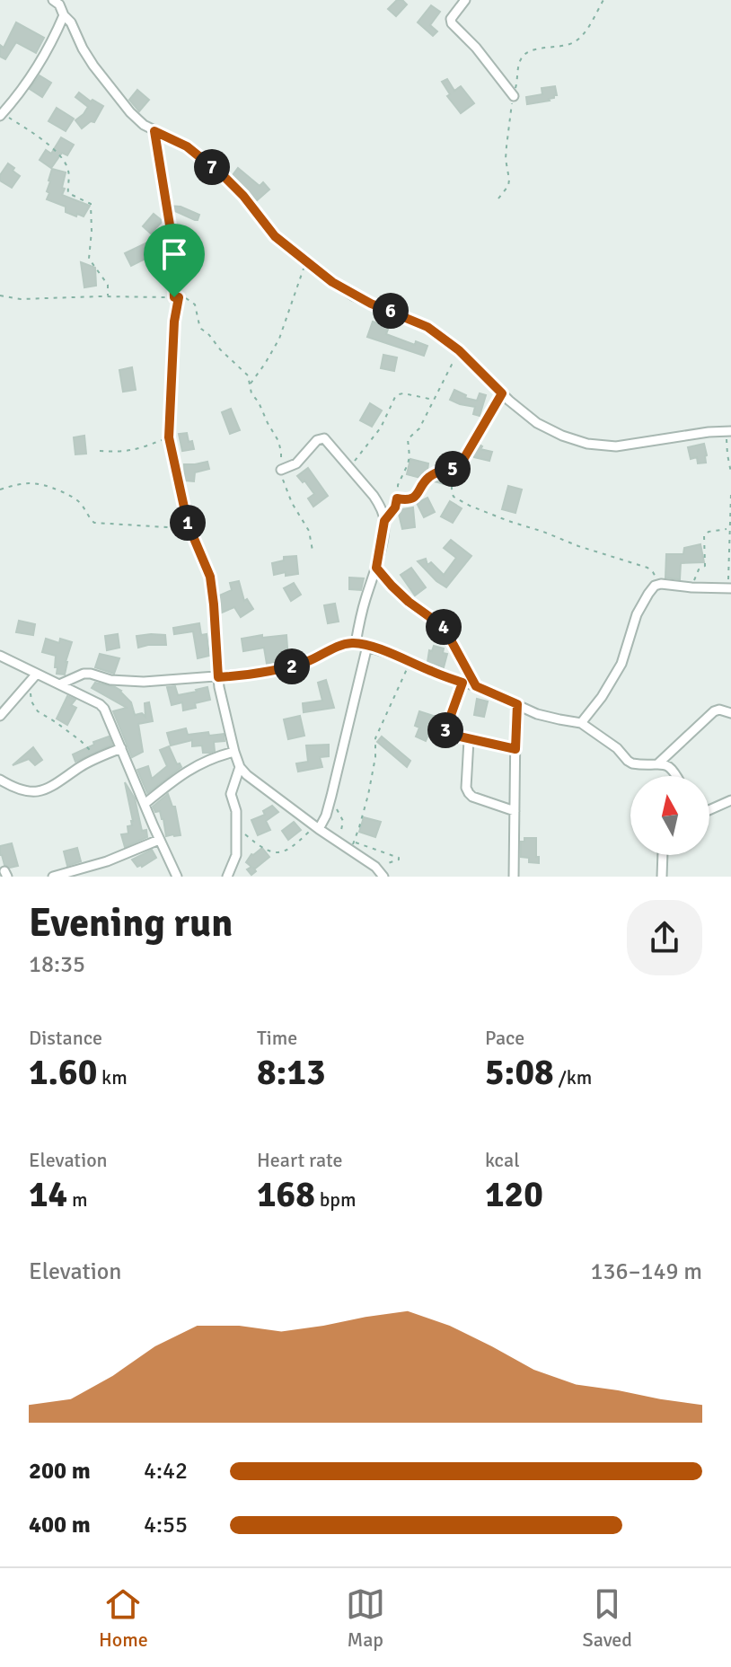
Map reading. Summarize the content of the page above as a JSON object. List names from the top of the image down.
{
  "north": "top",
  "page": {
    "pins": [
      "7",
      "6",
      "5",
      "1",
      "4",
      "2",
      "3"
    ],
    "heading": ["Evening run", "18:35"],
    "stats": [
      ["Distance", "1.60 km"],
      ["Time", "8:13"],
      ["Pace", "5:08 /km"],
      ["Elevation", "14 m"],
      ["Heart rate", "168 bpm"],
      ["kcal", "120"]
    ],
    "chart": ["Elevation", "136–149 m"],
    "list": [
      {
        "name": "200 m",
        "note": "4:42"
      },
      {
        "name": "400 m",
        "note": "4:55"
      }
    ],
    "tabs": ["Home", "Map", "Saved"]
  }
}
